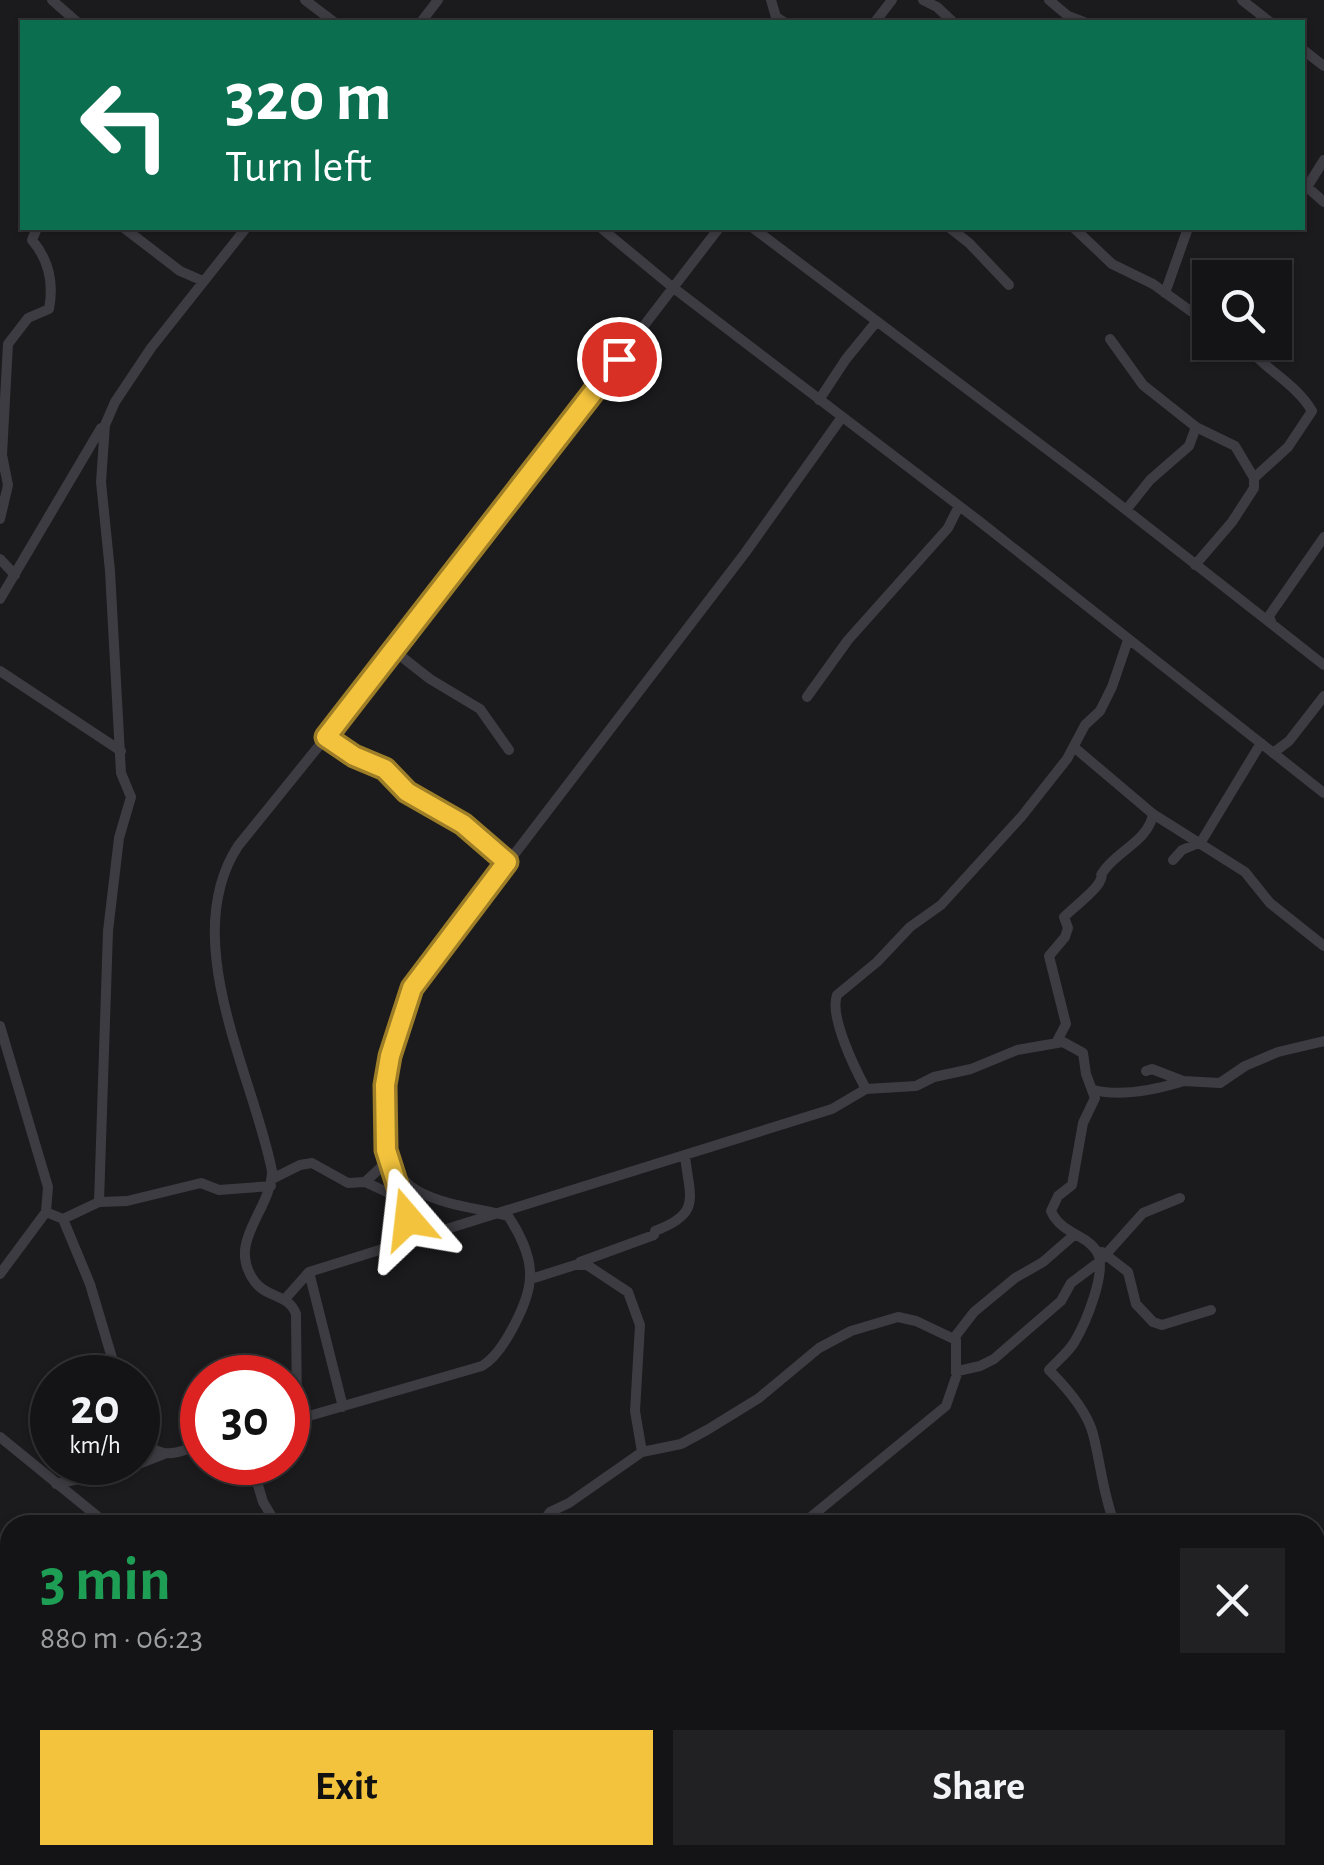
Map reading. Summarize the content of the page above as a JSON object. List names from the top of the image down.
{
  "page": {
    "turn": ["320 m", "Turn left"],
    "speed": "20 km/h",
    "limit": "30",
    "heading": ["3 min", "880 m · 06:23"],
    "buttons": ["Exit", "Share"]
  }
}
